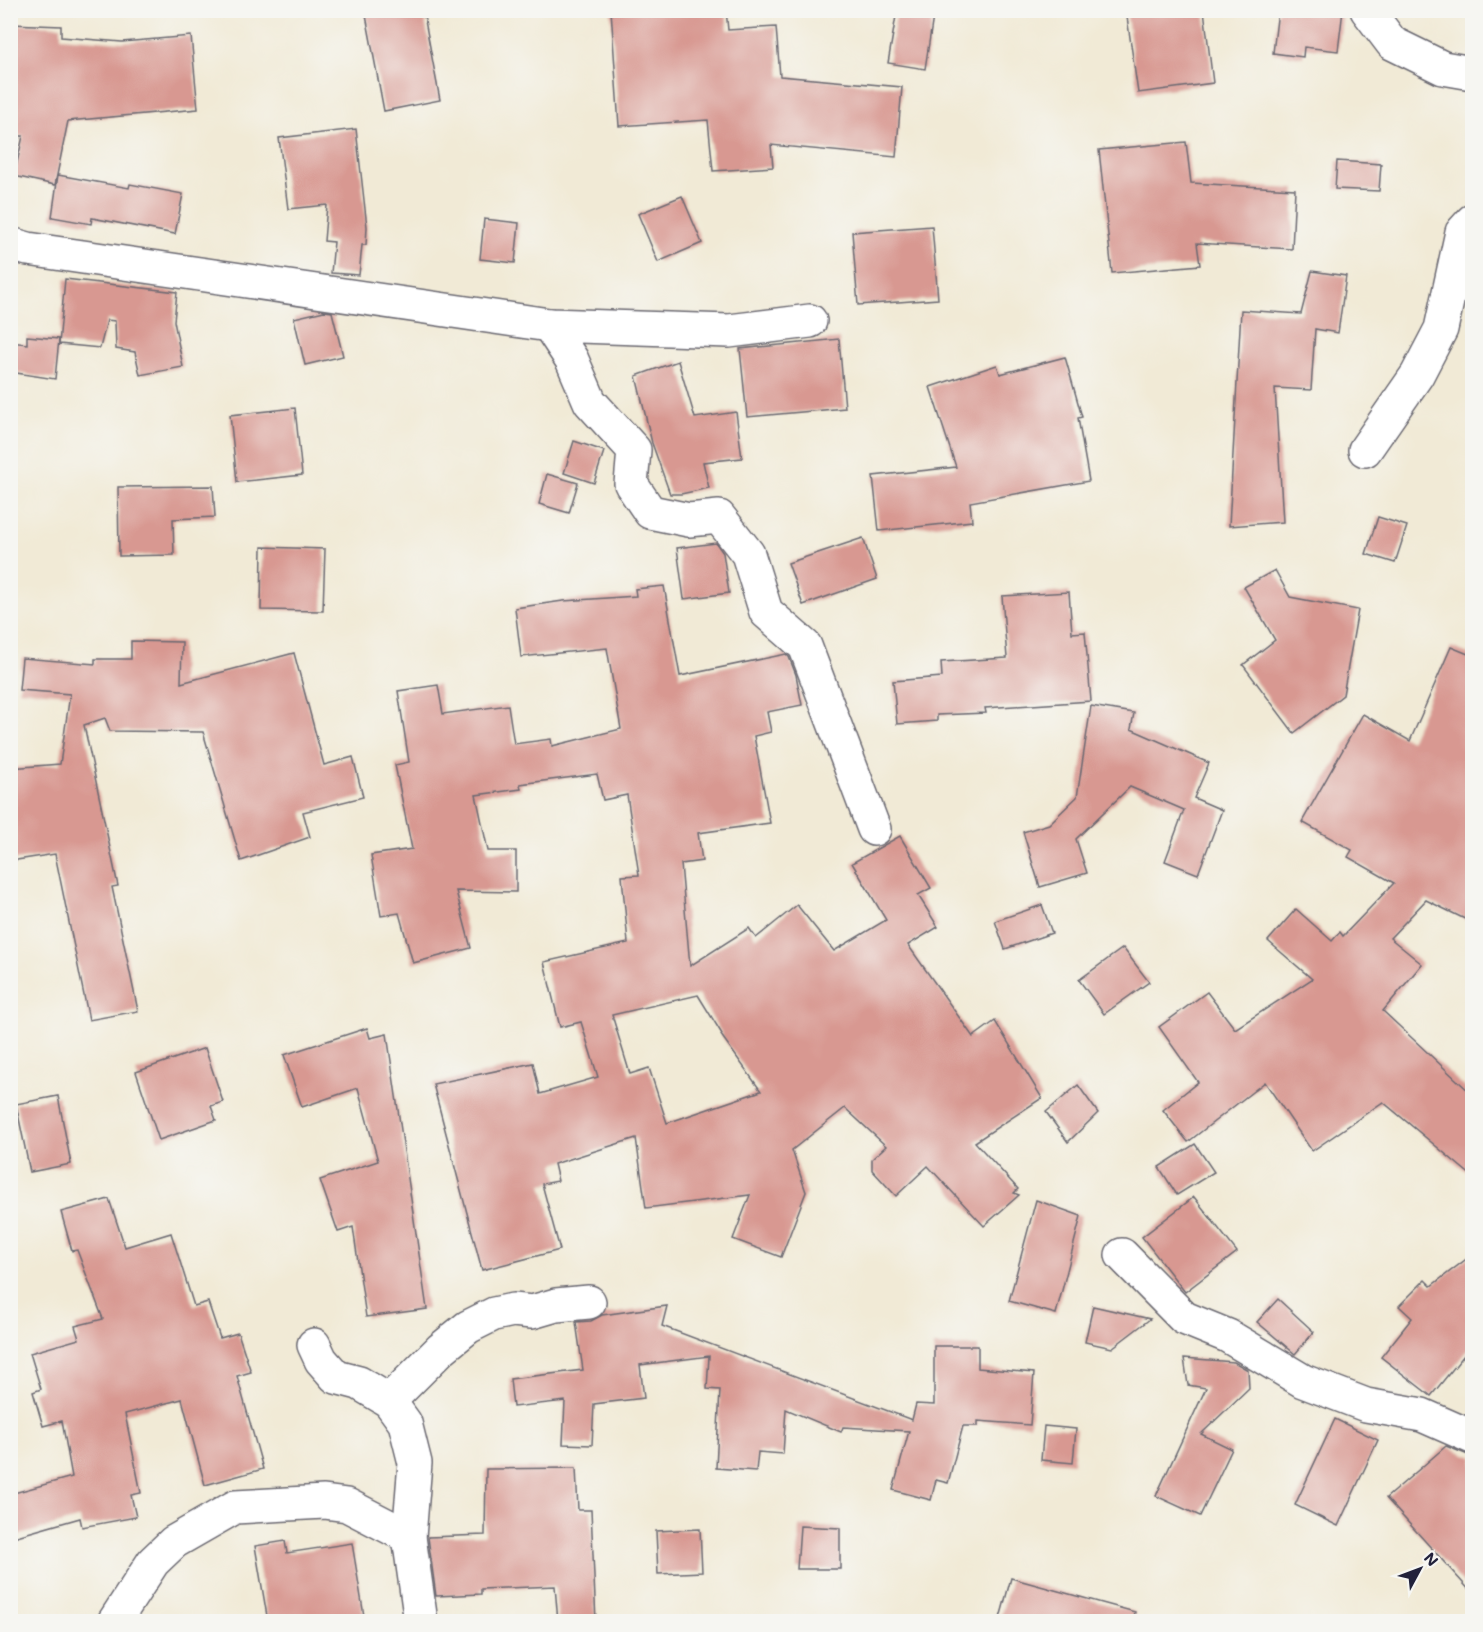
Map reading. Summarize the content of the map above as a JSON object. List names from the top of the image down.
{
  "north": "top right"
}
